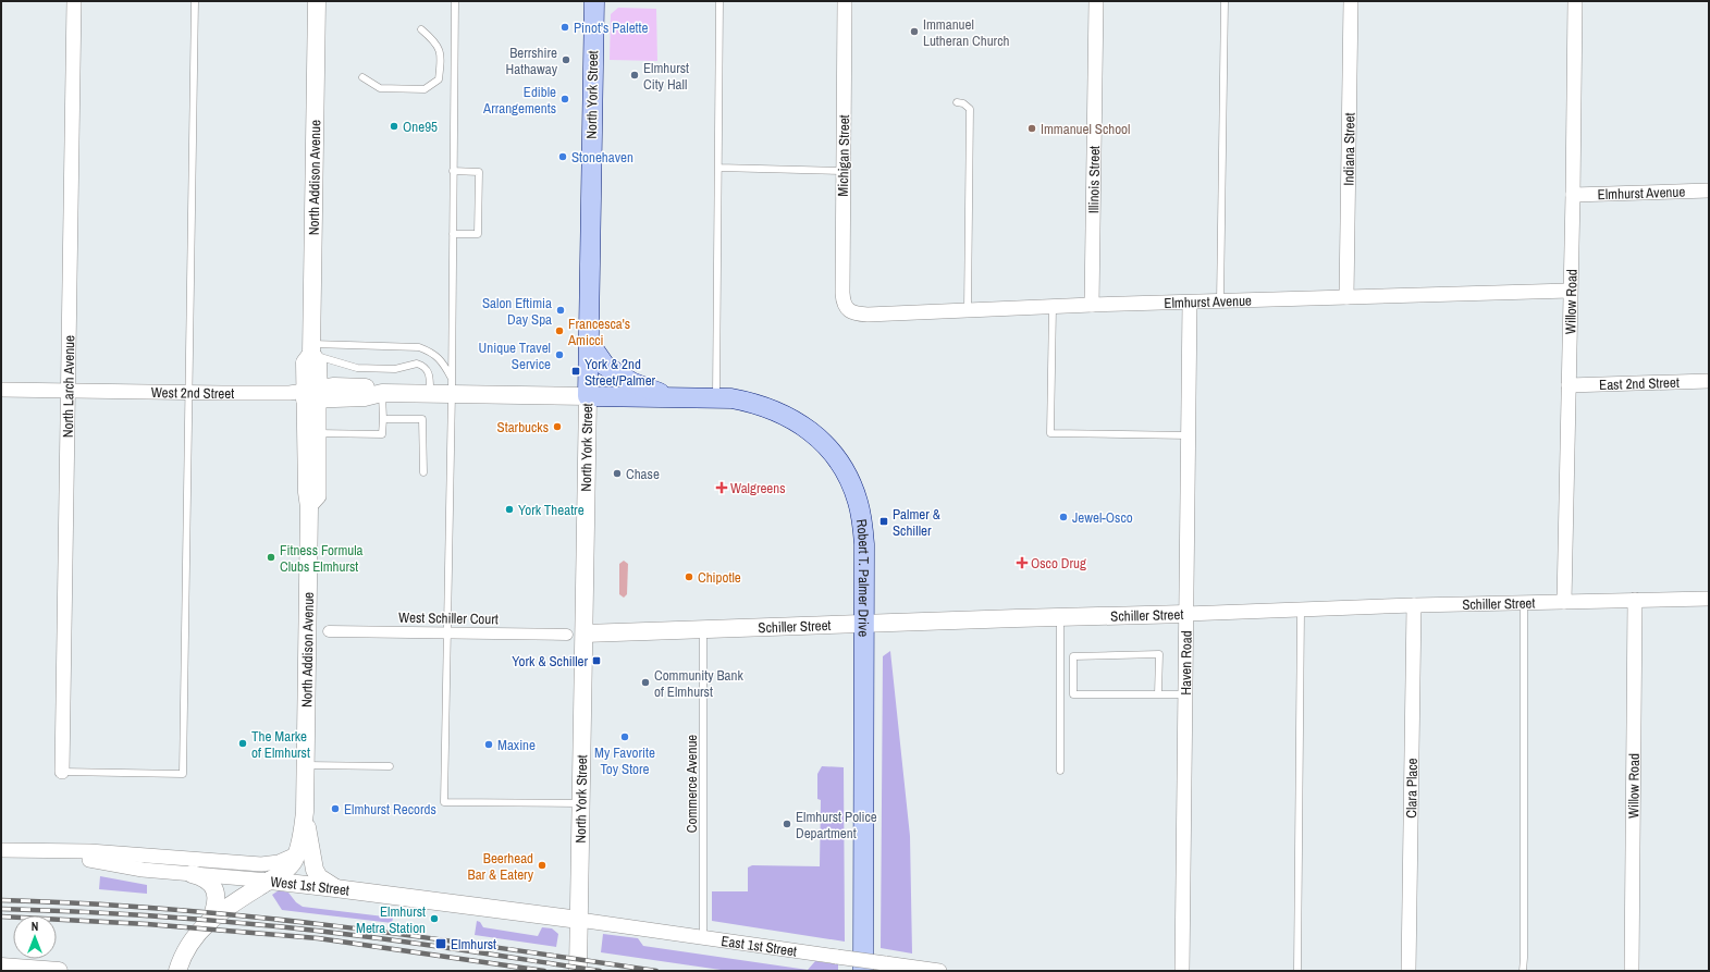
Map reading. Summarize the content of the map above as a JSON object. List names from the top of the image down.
{
  "streets": {
    "main road": ["North York Street", "Robert T. Palmer Drive"],
    "street": [
      "Indiana Street",
      "Michigan Street",
      "North Addison Avenue",
      "Illinois Street",
      "Elmhurst Avenue",
      "Willow Road",
      "East 2nd Street",
      "North Larch Avenue",
      "West 2nd Street",
      "Schiller Street",
      "West Schiller Court",
      "Haven Road",
      "Clara Place",
      "West 1st Street",
      "East 1st Street"
    ],
    "lane": ["Commerce Avenue"]
  },
  "crossings": [
    ["North York Street", "West 2nd Street"],
    ["North York Street", "Robert T. Palmer Drive"],
    ["North York Street", "Schiller Street"],
    ["North York Street", "West Schiller Court"],
    ["North York Street", "West 1st Street"],
    ["North York Street", "East 1st Street"],
    ["Indiana Street", "Elmhurst Avenue"],
    ["Michigan Street", "Elmhurst Avenue"],
    ["North Addison Avenue", "West 2nd Street"],
    ["North Addison Avenue", "West 1st Street"],
    ["Illinois Street", "Elmhurst Avenue"],
    ["Elmhurst Avenue", "Willow Road"],
    ["Elmhurst Avenue", "Haven Road"],
    ["Willow Road", "East 2nd Street"],
    ["Willow Road", "Schiller Street"],
    ["North Larch Avenue", "West 2nd Street"],
    ["West 2nd Street", "Robert T. Palmer Drive"],
    ["Robert T. Palmer Drive", "Schiller Street"],
    ["Schiller Street", "West Schiller Court"],
    ["Schiller Street", "Haven Road"],
    ["Schiller Street", "Commerce Avenue"],
    ["Schiller Street", "Clara Place"],
    ["Commerce Avenue", "East 1st Street"],
    ["West 1st Street", "East 1st Street"]
  ],
  "places": {
    "other": [
      "Pinot's Palette",
      "Immanuel Lutheran Church",
      "Berrshire Hathaway",
      "Elmhurst City Hall",
      "Edible Arrangements",
      "One95",
      "Immanuel School",
      "Stonehaven",
      "Salon Eftimia Day Spa",
      "Francesca's Amicci",
      "Unique Travel Service",
      "Starbucks",
      "Chase",
      "York Theatre",
      "Jewel-Osco",
      "Fitness Formula Clubs Elmhurst",
      "Chipotle",
      "Community Bank of Elmhurst",
      "My Favorite Toy Store",
      "The Marke of Elmhurst",
      "Maxine",
      "Elmhurst Records",
      "Elmhurst Police Department",
      "Beerhead Bar & Eatery",
      "Elmhurst Metra Station"
    ],
    "transit": [
      "York & 2nd Street/Palmer",
      "Palmer & Schiller",
      "York & Schiller",
      "Elmhurst"
    ],
    "health": ["Walgreens", "Osco Drug"]
  },
  "north": "top"
}
